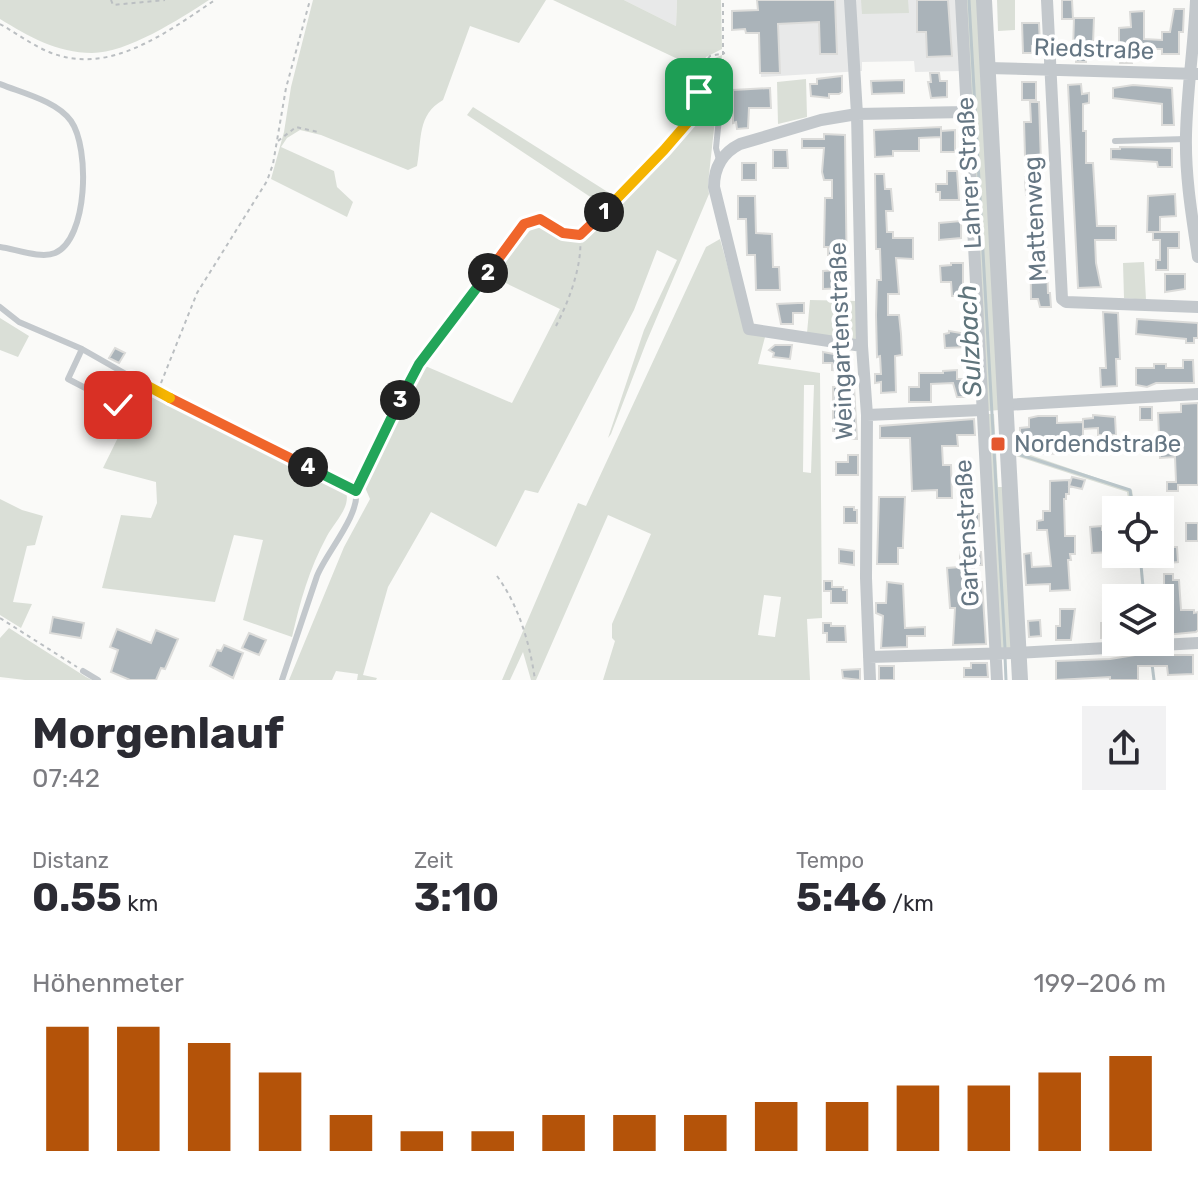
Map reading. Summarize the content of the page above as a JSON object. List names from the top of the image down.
{
  "streets": {
    "street": [
      "Riedstraße",
      "Lahrer Straße",
      "Mattenweg",
      "Weingartenstraße",
      "Gartenstraße"
    ]
  },
  "crossings": [
    ["Riedstraße", "Lahrer Straße"],
    ["Riedstraße", "Mattenweg"]
  ],
  "water": ["Sulzbach"],
  "places": {
    "transit": ["Nordendstraße"]
  },
  "page": {
    "pins": [
      "1",
      "2",
      "3",
      "4"
    ],
    "heading": ["Morgenlauf", "07:42"],
    "stats": [
      ["Distanz", "0.55 km"],
      ["Zeit", "3:10"],
      ["Tempo", "5:46 /km"]
    ],
    "chart": ["Höhenmeter", "199–206 m"]
  }
}
